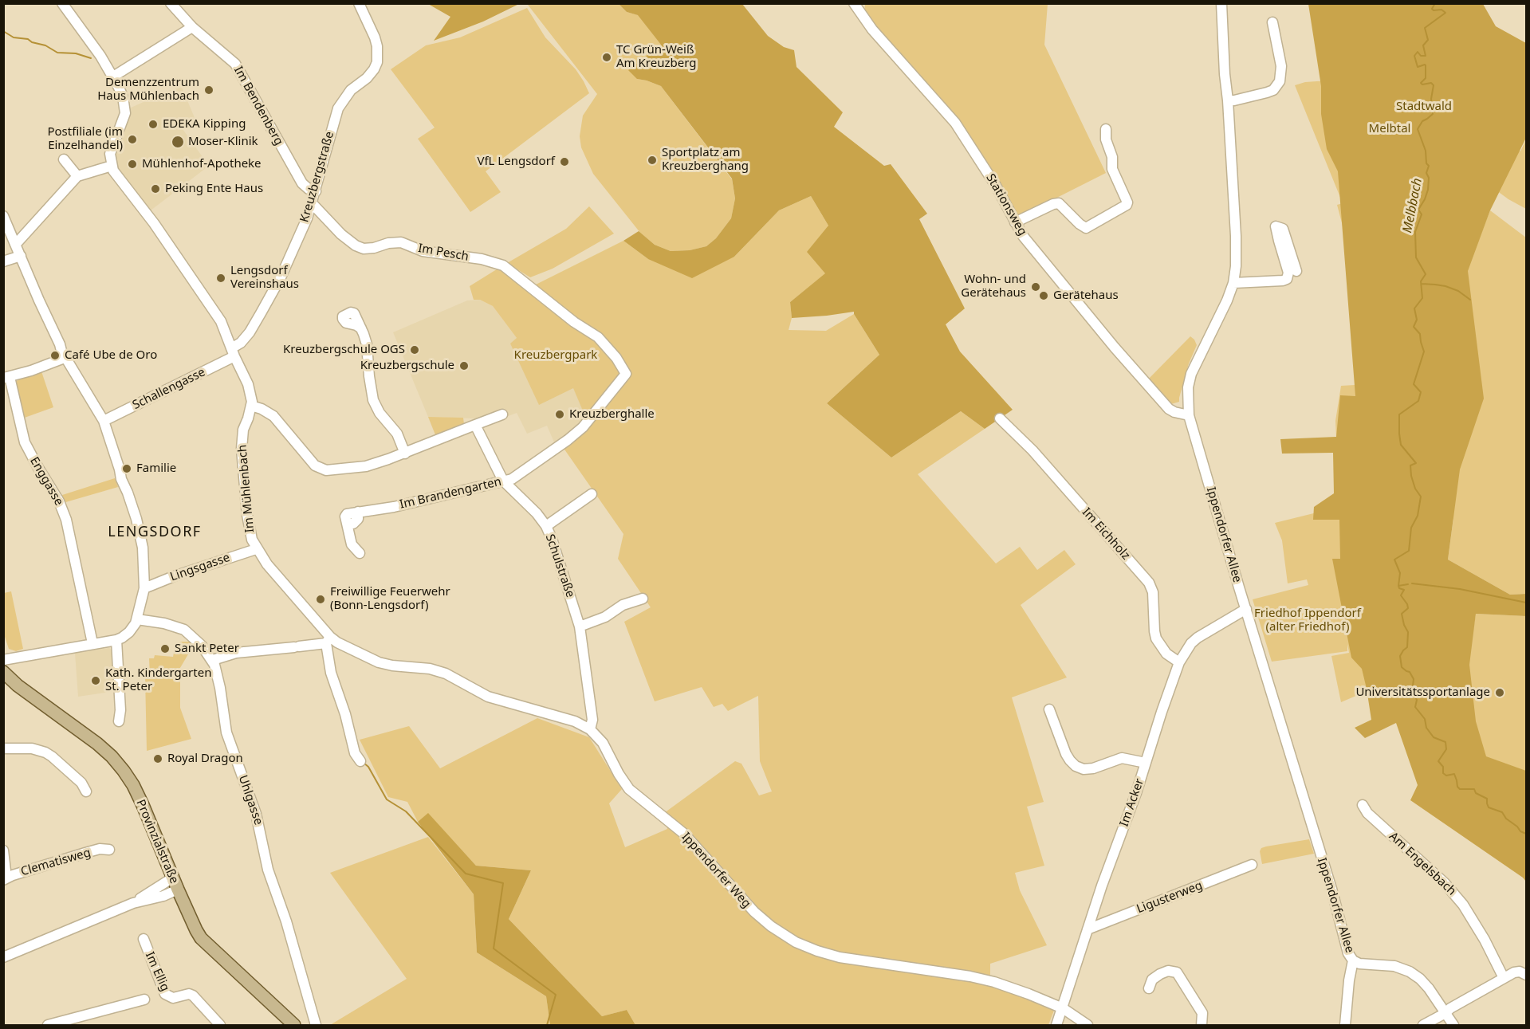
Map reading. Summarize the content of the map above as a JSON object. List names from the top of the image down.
{
  "streets": {
    "main road": ["Provinzialstraße"],
    "street": [
      "Im Bendenberg",
      "Kreuzbergstraße",
      "Stationsweg",
      "Im Pesch",
      "Schallengasse",
      "Enggasse",
      "Im Mühlenbach",
      "Im Brandengarten",
      "Im Eichholz",
      "Ippendorfer Allee",
      "Schulstraße",
      "Lingsgasse",
      "Uhlgasse",
      "Im Acker",
      "Clematisweg",
      "Am Engelsbach",
      "Ippendorfer Weg",
      "Ligusterweg",
      "Im Ellig"
    ]
  },
  "crossings": [
    ["Im Bendenberg", "Kreuzbergstraße"],
    ["Kreuzbergstraße", "Im Pesch"],
    ["Kreuzbergstraße", "Schallengasse"],
    ["Kreuzbergstraße", "Im Mühlenbach"],
    ["Stationsweg", "Ippendorfer Allee"],
    ["Im Pesch", "Im Brandengarten"],
    ["Schallengasse", "Im Mühlenbach"],
    ["Im Mühlenbach", "Lingsgasse"],
    ["Im Mühlenbach", "Ippendorfer Weg"],
    ["Im Brandengarten", "Schulstraße"],
    ["Im Eichholz", "Im Acker"],
    ["Ippendorfer Allee", "Im Acker"],
    ["Schulstraße", "Ippendorfer Weg"],
    ["Im Acker", "Ippendorfer Weg"],
    ["Im Acker", "Ligusterweg"]
  ],
  "districts": ["LENGSDORF"],
  "water": ["Melbbach"],
  "parks": [
    "Stadtwald",
    "Melbtal",
    "Kreuzbergpark",
    "Friedhof Ippendorf (alter Friedhof)"
  ],
  "places": [
    "TC Grün-Weiß Am Kreuzberg",
    "Demenzzentrum Haus Mühlenbach",
    "EDEKA Kipping",
    "Postfiliale (im Einzelhandel)",
    "Moser-Klinik",
    "Sportplatz am Kreuzberghang",
    "VfL Lengsdorf",
    "Mühlenhof-Apotheke",
    "Peking Ente Haus",
    "Lengsdorf Vereinshaus",
    "Wohn- und Gerätehaus",
    "Gerätehaus",
    "Kreuzbergschule OGS",
    "Café Ube de Oro",
    "Kreuzbergschule",
    "Kreuzberghalle",
    "Familie",
    "Freiwillige Feuerwehr (Bonn-Lengsdorf)",
    "Sankt Peter",
    "Kath. Kindergarten St. Peter",
    "Universitätssportanlage",
    "Royal Dragon"
  ]
}
